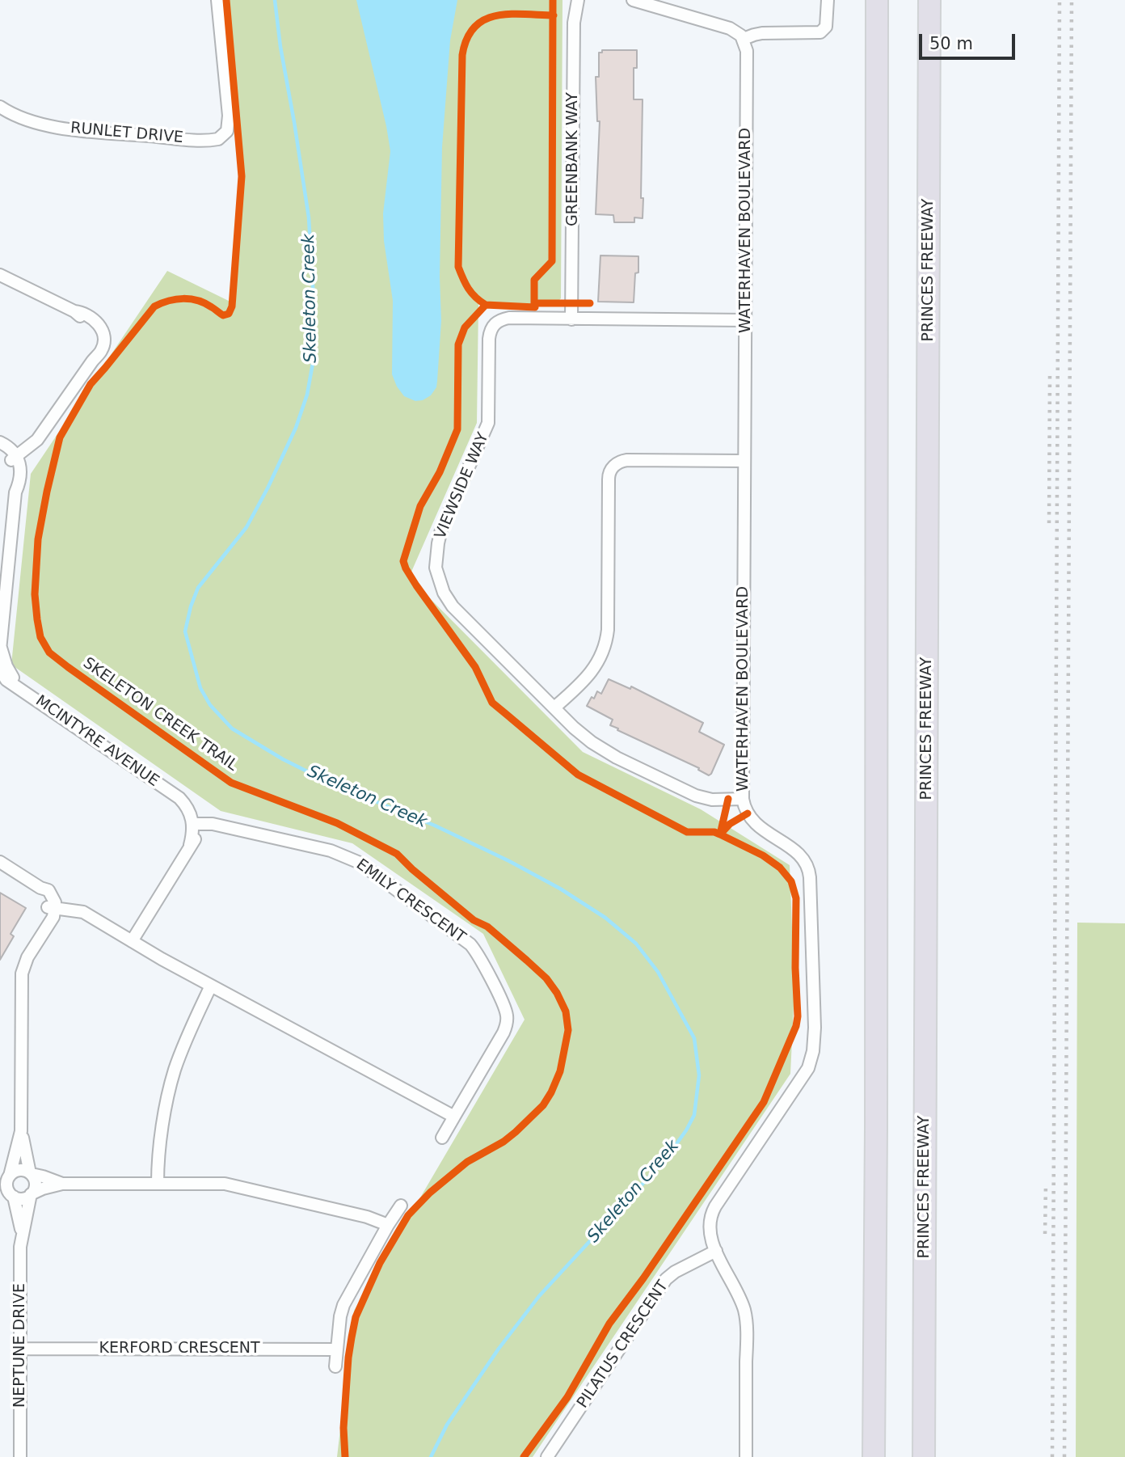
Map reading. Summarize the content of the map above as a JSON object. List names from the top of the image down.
{
  "streets": {
    "highway": ["PRINCES FREEWAY"],
    "street": [
      "RUNLET DRIVE",
      "GREENBANK WAY",
      "WATERHAVEN BOULEVARD",
      "VIEWSIDE WAY",
      "MCINTYRE AVENUE",
      "EMILY CRESCENT",
      "PILATUS CRESCENT",
      "NEPTUNE DRIVE",
      "KERFORD CRESCENT"
    ],
    "cycle path": ["SKELETON CREEK TRAIL"]
  },
  "crossings": [
    ["GREENBANK WAY", "VIEWSIDE WAY"],
    ["WATERHAVEN BOULEVARD", "VIEWSIDE WAY"],
    ["WATERHAVEN BOULEVARD", "PILATUS CRESCENT"],
    ["MCINTYRE AVENUE", "EMILY CRESCENT"],
    ["NEPTUNE DRIVE", "KERFORD CRESCENT"]
  ],
  "water": ["Skeleton Creek"],
  "scale_bar": "50 m"
}
